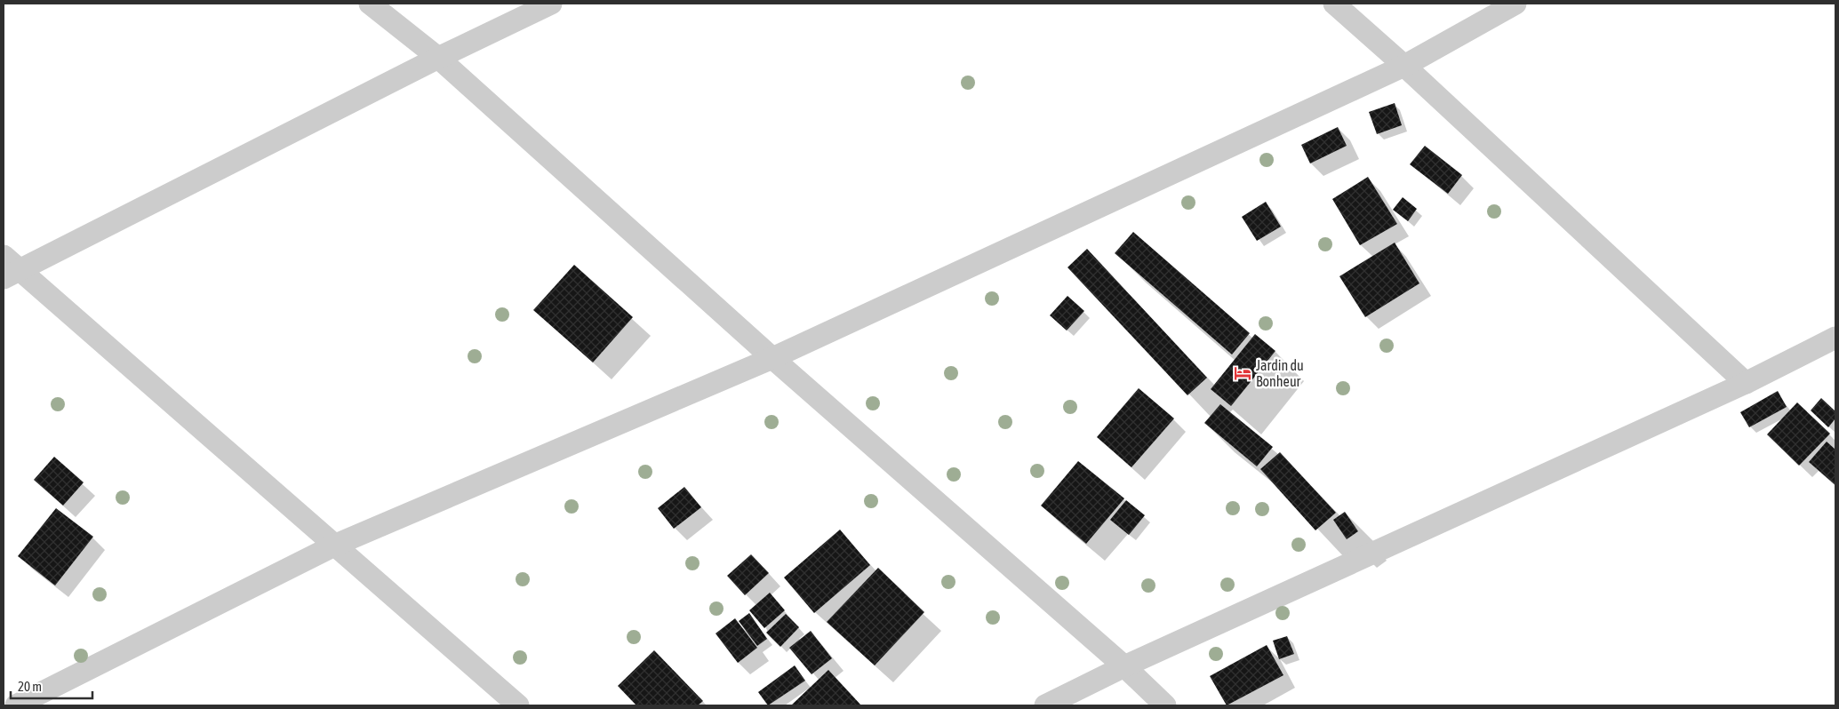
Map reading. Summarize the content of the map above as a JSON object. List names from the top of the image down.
{
  "places": {
    "hotel": ["Jardin du Bonheur"]
  },
  "scale_bar": "20 m"
}
